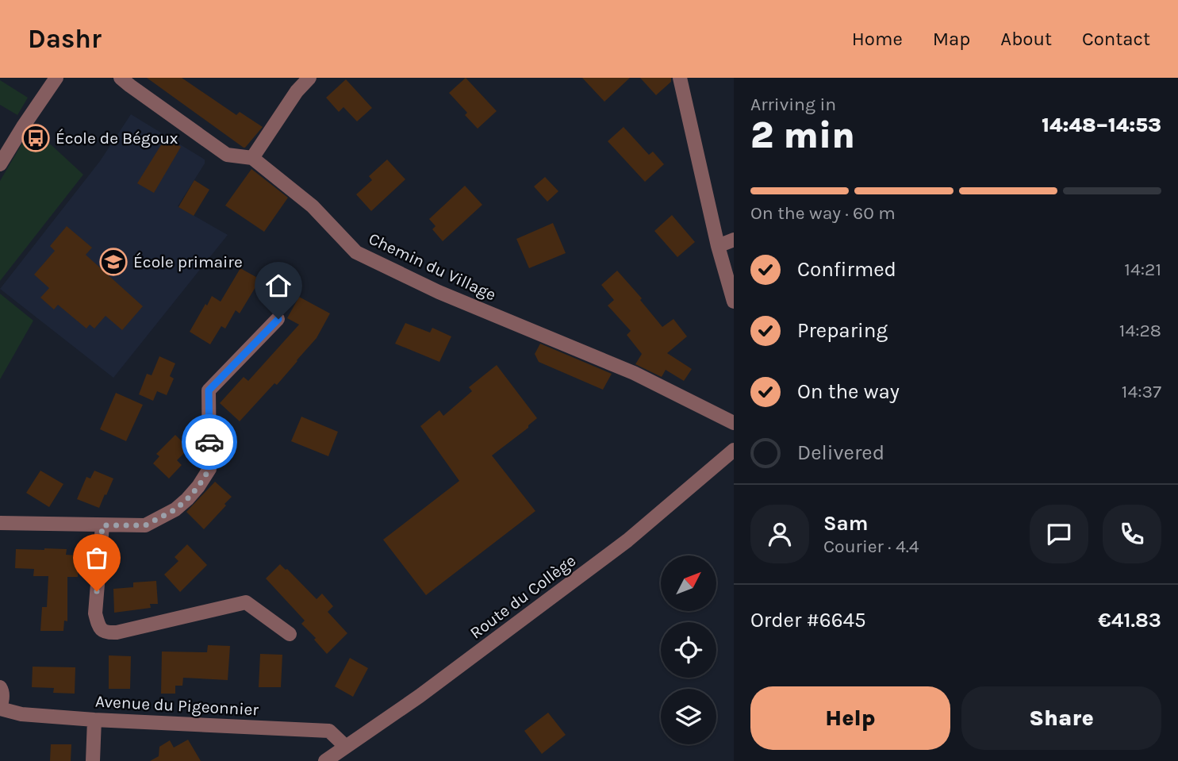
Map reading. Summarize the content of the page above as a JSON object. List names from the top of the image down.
{
  "streets": {
    "street": ["Chemin du Village", "Route du Collège", "Avenue du Pigeonnier"]
  },
  "crossings": [
    ["Route du Collège", "Avenue du Pigeonnier"]
  ],
  "places": {
    "bus stop": ["École de Bégoux"],
    "school or university": ["École primaire"]
  },
  "north": "top right",
  "page": {
    "header": "Dashr",
    "nav": [
      "Home",
      "Map",
      "About",
      "Contact"
    ],
    "heading": ["2 min", "Arriving in", "14:48–14:53"],
    "panel": [
      "Sam",
      "Courier · 4.4",
      "Order #6645",
      "€41.83"
    ],
    "bar": "On the way · 60 m",
    "list": [
      ["Confirmed", "14:21"],
      ["Preparing", "14:28"],
      ["On the way", "14:37"],
      "Delivered"
    ],
    "buttons": ["Help", "Share"]
  }
}
